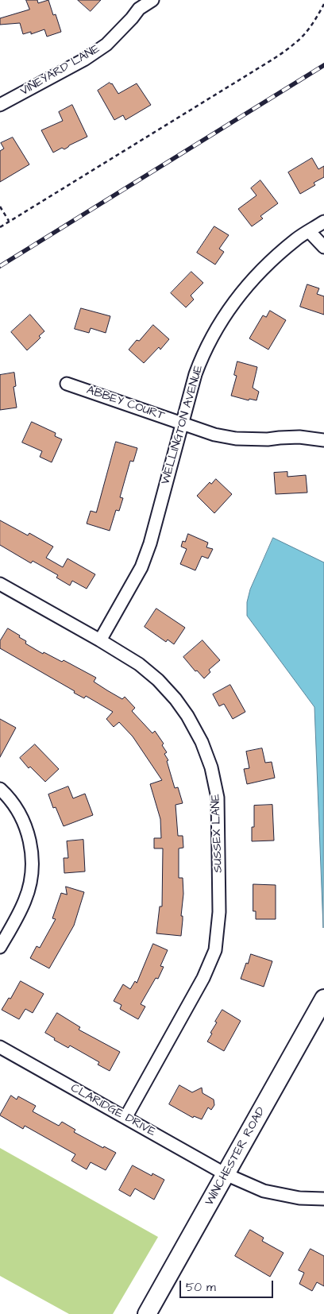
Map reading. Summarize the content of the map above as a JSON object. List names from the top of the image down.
{
  "streets": {
    "main road": ["WINCHESTER ROAD"],
    "street": [
      "VINEYARD LANE",
      "ABBEY COURT",
      "WELLINGTON AVENUE",
      "SUSSEX LANE",
      "CLARIDGE DRIVE"
    ]
  },
  "crossings": [
    ["ABBEY COURT", "WELLINGTON AVENUE"],
    ["WELLINGTON AVENUE", "SUSSEX LANE"],
    ["SUSSEX LANE", "CLARIDGE DRIVE"],
    ["CLARIDGE DRIVE", "WINCHESTER ROAD"]
  ],
  "scale_bar": "50 m"
}
